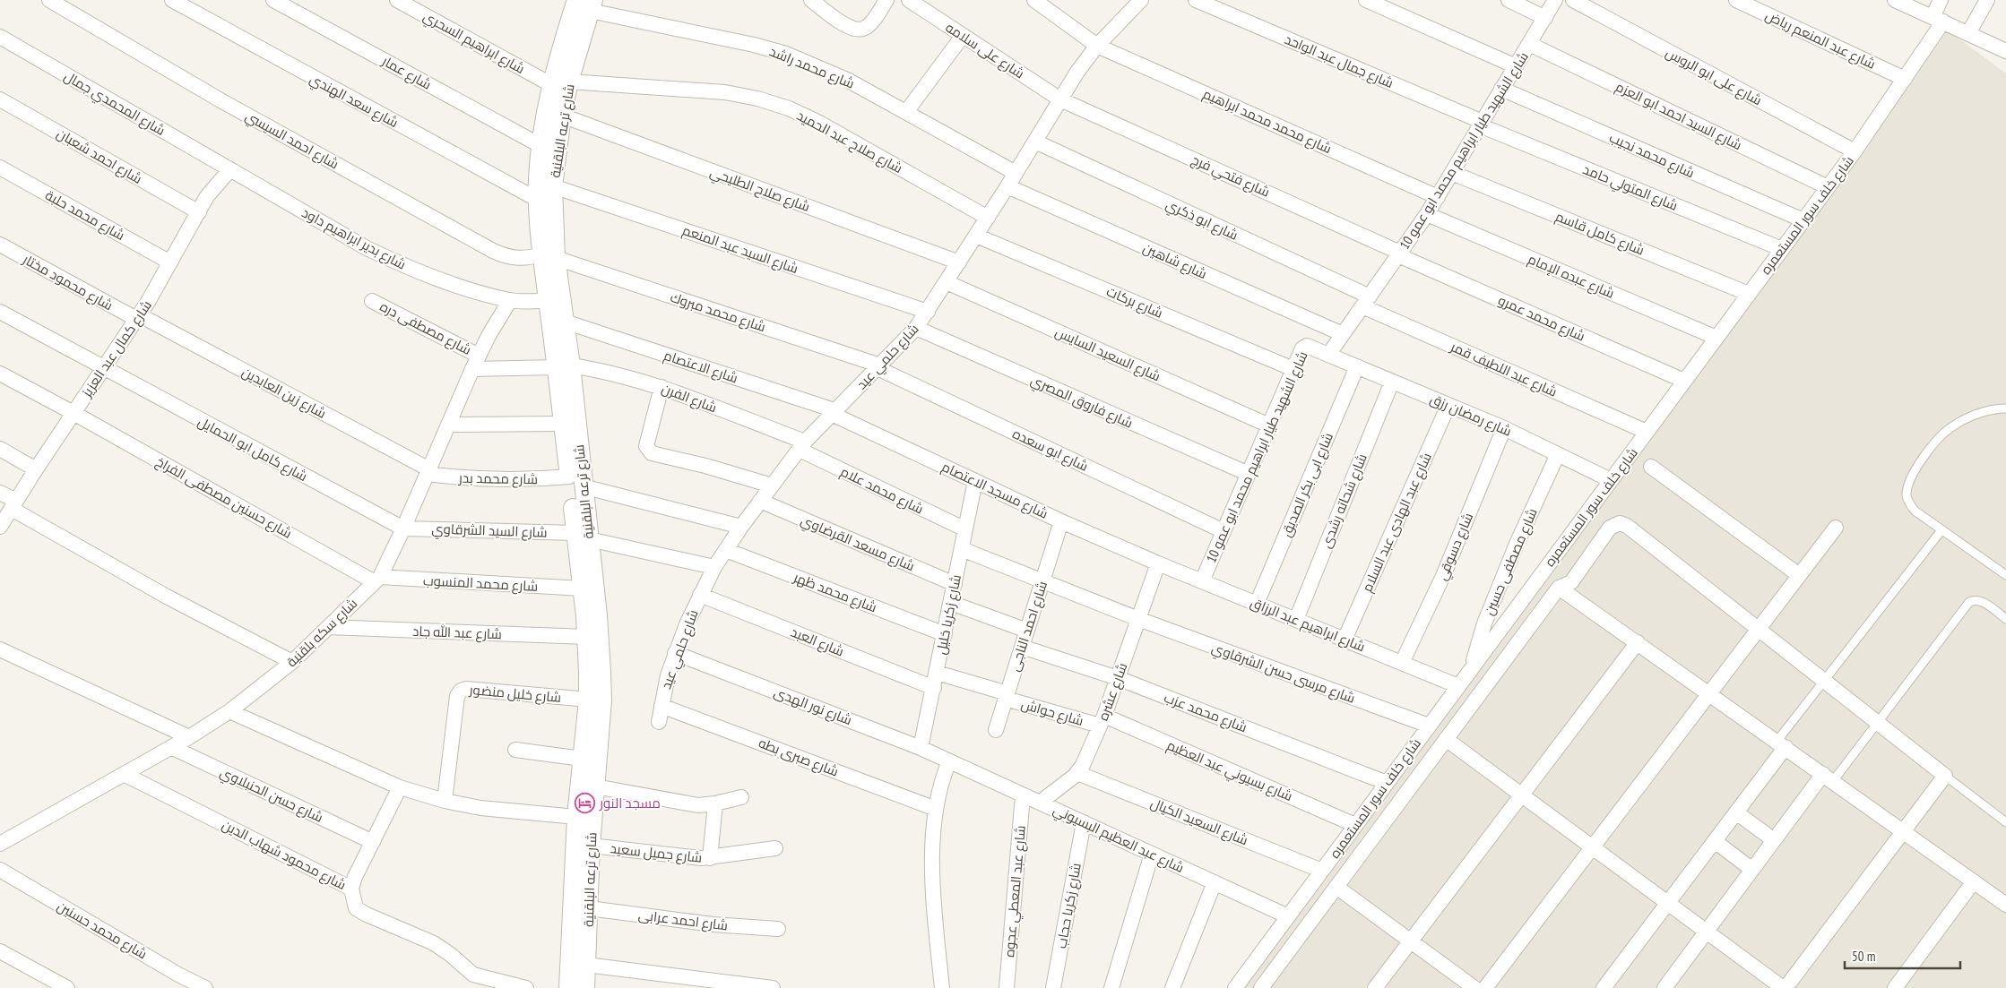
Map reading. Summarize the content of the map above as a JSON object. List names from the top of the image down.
{
  "streets": {
    "street": [
      "شارع عبد المنعم رياض",
      "شارع ابراهيم السحري",
      "شارع على سلامه",
      "شارع جمال عبد الواحد",
      "شارع محمد راشد",
      "شارع عمار",
      "شارع على ابو الروس",
      "شارع سعد الهندي",
      "شارع المحمدي جمال",
      "شارع السيد احمد ابو العزم",
      "شارع محمد محمد ابراهيم",
      "شارع ترعه البلقنية",
      "شارع احمد السيسي",
      "شارع صلاح عبد الحميد",
      "شارع الشهيد طيار ابراهيم محمد ابو عمو 10",
      "شارع محمد نجيب",
      "شارع احمد شعبان",
      "شارع فتحي فرج",
      "شارع المتولي حامد",
      "شارع صلاح الطليحي",
      "شارع محمد حلبة",
      "شارع خلف سور المستعمره",
      "شارع ابو ذكري",
      "شارع كامل قاسم",
      "شارع بدير ابراهيم داود",
      "شارع السيد عبد المنعم",
      "شارع شاهين",
      "شارع عبده الإمام",
      "شارع محمود مختار",
      "شارع بركات",
      "شارع محمد مبروك",
      "شارع محمد عمرو",
      "شارع مصطفى دره",
      "شارع كمال عبد العزيز",
      "شارع السعيد السايس",
      "شارع حلمي عيد",
      "شارع الاعتصام",
      "شارع عبد اللطيف قمر",
      "شارع زين العابدين",
      "شارع الفرن",
      "شارع فاروق المصري",
      "شارع رمضان رزق",
      "شارع كامل ابو الحمايل",
      "شارع ابو سعده",
      "شارع محمد بدر",
      "شارع ابى بكر الصديق",
      "شارع محمد علام",
      "شارع مسجد الاعتصام",
      "شارع حسنين مصطفى الفراخ",
      "شارع شحاته رشدى",
      "شارع عبد الهادى عبد السلام",
      "شارع السيد الشرقاوي",
      "شارع مسعد القرضاوي",
      "شارع دسوقي",
      "شارع مصطفى حسين",
      "شارع محمد المنسوب",
      "شارع محمد ظهر",
      "شارع زكريا خليل",
      "شارع ابراهيم عبد الرزاق",
      "شارع احمد الناجى",
      "شارع سكه بلقنية",
      "شارع عبد الله جاد",
      "شارع العبد",
      "شارع مرسى حسن الشرقاوي",
      "شارع عشره",
      "شارع خليل منضور",
      "شارع نور الهدى",
      "شارع حواش",
      "شارع محمد عزب",
      "شارع صبرى بطه",
      "شارع بسيوني عبد العظيم",
      "شارع حسن الحنبلاوي",
      "شارع السعيد الكيال",
      "شارع عبد العظيم البسيوني",
      "شارع جميل سعيد",
      "شارع محمود شهاب الدين",
      "شارع عبد المعطي عجوه",
      "شارع زكريا حجاب",
      "شارع احمد عرابى",
      "شارع محمد حسنين"
    ]
  },
  "crossings": [
    ["شارع عبد المنعم رياض", "شارع خلف سور المستعمره"],
    ["شارع ابراهيم السحري", "شارع ترعه البلقنية"],
    ["شارع ابراهيم السحري", "شارع صلاح عبد الحميد"],
    ["شارع على سلامه", "شارع فتحي فرج"],
    ["شارع على سلامه", "شارع حلمي عيد"],
    ["شارع جمال عبد الواحد", "شارع الشهيد طيار ابراهيم محمد ابو عمو 10"],
    ["شارع جمال عبد الواحد", "شارع المتولي حامد"],
    ["شارع محمد راشد", "شارع ترعه البلقنية"],
    ["شارع محمد راشد", "شارع حلمي عيد"],
    ["شارع عمار", "شارع ترعه البلقنية"],
    ["شارع على ابو الروس", "شارع خلف سور المستعمره"],
    ["شارع سعد الهندي", "شارع ترعه البلقنية"],
    ["شارع المحمدي جمال", "شارع بدير ابراهيم داود"],
    ["شارع المحمدي جمال", "شارع كمال عبد العزيز"],
    ["شارع السيد احمد ابو العزم", "شارع الشهيد طيار ابراهيم محمد ابو عمو 10"],
    ["شارع السيد احمد ابو العزم", "شارع خلف سور المستعمره"],
    ["شارع محمد محمد ابراهيم", "شارع الشهيد طيار ابراهيم محمد ابو عمو 10"],
    ["شارع محمد محمد ابراهيم", "شارع حلمي عيد"],
    ["شارع ترعه البلقنية", "شارع احمد السيسي"],
    ["شارع ترعه البلقنية", "شارع صلاح عبد الحميد"],
    ["شارع ترعه البلقنية", "شارع صلاح الطليحي"],
    ["شارع ترعه البلقنية", "شارع السيد عبد المنعم"],
    ["شارع ترعه البلقنية", "شارع محمد مبروك"],
    ["شارع ترعه البلقنية", "شارع الاعتصام"],
    ["شارع ترعه البلقنية", "شارع الفرن"],
    ["شارع ترعه البلقنية", "شارع محمد بدر"],
    ["شارع ترعه البلقنية", "شارع السيد الشرقاوي"],
    ["شارع ترعه البلقنية", "شارع محمد المنسوب"],
    ["شارع ترعه البلقنية", "شارع عبد الله جاد"],
    ["شارع ترعه البلقنية", "شارع خليل منضور"],
    ["شارع ترعه البلقنية", "شارع جميل سعيد"],
    ["شارع ترعه البلقنية", "شارع احمد عرابى"],
    ["شارع احمد السيسي", "شارع محمد مبروك"],
    ["شارع صلاح عبد الحميد", "شارع حلمي عيد"],
    ["شارع الشهيد طيار ابراهيم محمد ابو عمو 10", "شارع محمد نجيب"],
    ["شارع الشهيد طيار ابراهيم محمد ابو عمو 10", "شارع فتحي فرج"],
    ["شارع الشهيد طيار ابراهيم محمد ابو عمو 10", "شارع المتولي حامد"],
    ["شارع الشهيد طيار ابراهيم محمد ابو عمو 10", "شارع ابو ذكري"],
    ["شارع الشهيد طيار ابراهيم محمد ابو عمو 10", "شارع كامل قاسم"],
    ["شارع الشهيد طيار ابراهيم محمد ابو عمو 10", "شارع شاهين"],
    ["شارع الشهيد طيار ابراهيم محمد ابو عمو 10", "شارع عبده الإمام"],
    ["شارع الشهيد طيار ابراهيم محمد ابو عمو 10", "شارع بركات"],
    ["شارع الشهيد طيار ابراهيم محمد ابو عمو 10", "شارع محمد عمرو"],
    ["شارع الشهيد طيار ابراهيم محمد ابو عمو 10", "شارع السعيد السايس"],
    ["شارع الشهيد طيار ابراهيم محمد ابو عمو 10", "شارع عبد اللطيف قمر"],
    ["شارع الشهيد طيار ابراهيم محمد ابو عمو 10", "شارع فاروق المصري"],
    ["شارع الشهيد طيار ابراهيم محمد ابو عمو 10", "شارع رمضان رزق"],
    ["شارع الشهيد طيار ابراهيم محمد ابو عمو 10", "شارع ابو سعده"],
    ["شارع الشهيد طيار ابراهيم محمد ابو عمو 10", "شارع ابراهيم عبد الرزاق"],
    ["شارع محمد نجيب", "شارع خلف سور المستعمره"],
    ["شارع احمد شعبان", "شارع كمال عبد العزيز"],
    ["شارع فتحي فرج", "شارع محمد عمرو"],
    ["شارع فتحي فرج", "شارع حلمي عيد"],
    ["شارع المتولي حامد", "شارع خلف سور المستعمره"],
    ["شارع صلاح الطليحي", "شارع حلمي عيد"],
    ["شارع محمد حلبة", "شارع كمال عبد العزيز"],
    ["شارع خلف سور المستعمره", "شارع كامل قاسم"],
    ["شارع خلف سور المستعمره", "شارع عبده الإمام"],
    ["شارع خلف سور المستعمره", "شارع محمد عمرو"],
    ["شارع خلف سور المستعمره", "شارع عبد اللطيف قمر"],
    ["شارع خلف سور المستعمره", "شارع رمضان رزق"],
    ["شارع خلف سور المستعمره", "شارع مصطفى حسين"],
    ["شارع خلف سور المستعمره", "شارع ابراهيم عبد الرزاق"],
    ["شارع خلف سور المستعمره", "شارع مرسى حسن الشرقاوي"],
    ["شارع خلف سور المستعمره", "شارع محمد عزب"],
    ["شارع خلف سور المستعمره", "شارع بسيوني عبد العظيم"],
    ["شارع خلف سور المستعمره", "شارع السعيد الكيال"],
    ["شارع خلف سور المستعمره", "شارع عبد العظيم البسيوني"],
    ["شارع ابو ذكري", "شارع حلمي عيد"],
    ["شارع ابو ذكري", "شارع عبد اللطيف قمر"],
    ["شارع بدير ابراهيم داود", "شارع كمال عبد العزيز"],
    ["شارع بدير ابراهيم داود", "شارع سكه بلقنية"],
    ["شارع السيد عبد المنعم", "شارع حلمي عيد"],
    ["شارع شاهين", "شارع حلمي عيد"],
    ["شارع محمود مختار", "شارع كمال عبد العزيز"],
    ["شارع محمود مختار", "شارع زين العابدين"],
    ["شارع بركات", "شارع حلمي عيد"],
    ["شارع محمد مبروك", "شارع حلمي عيد"],
    ["شارع محمد مبروك", "شارع ابو سعده"],
    ["شارع مصطفى دره", "شارع سكه بلقنية"],
    ["شارع كمال عبد العزيز", "شارع زين العابدين"],
    ["شارع كمال عبد العزيز", "شارع كامل ابو الحمايل"],
    ["شارع كمال عبد العزيز", "شارع حسنين مصطفى الفراخ"],
    ["شارع السعيد السايس", "شارع حلمي عيد"],
    ["شارع حلمي عيد", "شارع الاعتصام"],
    ["شارع حلمي عيد", "شارع الفرن"],
    ["شارع حلمي عيد", "شارع فاروق المصري"],
    ["شارع حلمي عيد", "شارع ابو سعده"],
    ["شارع حلمي عيد", "شارع محمد بدر"],
    ["شارع حلمي عيد", "شارع محمد علام"],
    ["شارع حلمي عيد", "شارع مسجد الاعتصام"],
    ["شارع حلمي عيد", "شارع السيد الشرقاوي"],
    ["شارع حلمي عيد", "شارع مسعد القرضاوي"],
    ["شارع حلمي عيد", "شارع محمد ظهر"],
    ["شارع حلمي عيد", "شارع العبد"],
    ["شارع حلمي عيد", "شارع نور الهدى"],
    ["شارع حلمي عيد", "شارع صبرى بطه"],
    ["شارع الاعتصام", "شارع مسجد الاعتصام"],
    ["شارع زين العابدين", "شارع محمد بدر"],
    ["شارع زين العابدين", "شارع سكه بلقنية"],
    ["شارع الفرن", "شارع محمد علام"],
    ["شارع الفرن", "شارع سكه بلقنية"],
    ["شارع رمضان رزق", "شارع ابى بكر الصديق"],
    ["شارع رمضان رزق", "شارع شحاته رشدى"],
    ["شارع رمضان رزق", "شارع عبد الهادى عبد السلام"],
    ["شارع رمضان رزق", "شارع دسوقي"],
    ["شارع رمضان رزق", "شارع مصطفى حسين"],
    ["شارع كامل ابو الحمايل", "شارع السيد الشرقاوي"],
    ["شارع كامل ابو الحمايل", "شارع سكه بلقنية"],
    ["شارع محمد بدر", "شارع سكه بلقنية"],
    ["شارع ابى بكر الصديق", "شارع ابراهيم عبد الرزاق"],
    ["شارع محمد علام", "شارع زكريا خليل"],
    ["شارع مسجد الاعتصام", "شارع زكريا خليل"],
    ["شارع مسجد الاعتصام", "شارع ابراهيم عبد الرزاق"],
    ["شارع مسجد الاعتصام", "شارع احمد الناجى"],
    ["شارع مسجد الاعتصام", "شارع عشره"],
    ["شارع حسنين مصطفى الفراخ", "شارع محمد المنسوب"],
    ["شارع حسنين مصطفى الفراخ", "شارع سكه بلقنية"],
    ["شارع شحاته رشدى", "شارع ابراهيم عبد الرزاق"],
    ["شارع عبد الهادى عبد السلام", "شارع ابراهيم عبد الرزاق"],
    ["شارع السيد الشرقاوي", "شارع سكه بلقنية"],
    ["شارع مسعد القرضاوي", "شارع زكريا خليل"],
    ["شارع دسوقي", "شارع ابراهيم عبد الرزاق"],
    ["شارع محمد المنسوب", "شارع سكه بلقنية"],
    ["شارع محمد ظهر", "شارع زكريا خليل"],
    ["شارع زكريا خليل", "شارع العبد"],
    ["شارع زكريا خليل", "شارع مرسى حسن الشرقاوي"],
    ["شارع زكريا خليل", "شارع نور الهدى"],
    ["شارع زكريا خليل", "شارع حواش"],
    ["شارع ابراهيم عبد الرزاق", "شارع عشره"],
    ["شارع احمد الناجى", "شارع مرسى حسن الشرقاوي"],
    ["شارع احمد الناجى", "شارع حواش"],
    ["شارع احمد الناجى", "شارع محمد عزب"],
    ["شارع سكه بلقنية", "شارع عبد الله جاد"],
    ["شارع سكه بلقنية", "شارع حسن الحنبلاوي"],
    ["شارع سكه بلقنية", "شارع محمود شهاب الدين"],
    ["شارع مرسى حسن الشرقاوي", "شارع عشره"],
    ["شارع عشره", "شارع حواش"],
    ["شارع عشره", "شارع محمد عزب"],
    ["شارع عشره", "شارع بسيوني عبد العظيم"],
    ["شارع عشره", "شارع السعيد الكيال"],
    ["شارع عشره", "شارع عبد العظيم البسيوني"],
    ["شارع نور الهدى", "شارع عبد العظيم البسيوني"],
    ["شارع حواش", "شارع بسيوني عبد العظيم"],
    ["شارع عبد العظيم البسيوني", "شارع عبد المعطي عجوه"],
    ["شارع عبد العظيم البسيوني", "شارع زكريا حجاب"]
  ],
  "places": {
    "hotel": ["مسجد النور"]
  },
  "scale_bar": "50 m"
}
